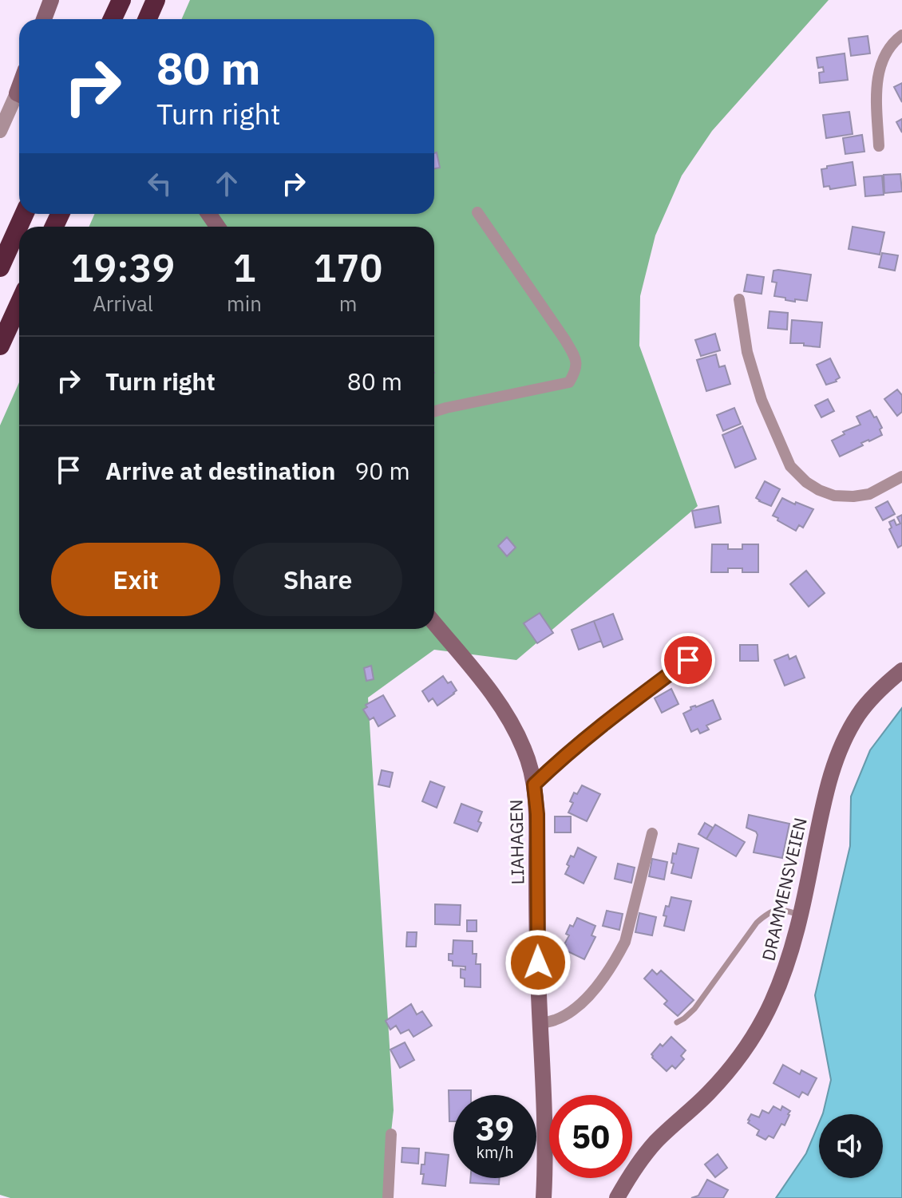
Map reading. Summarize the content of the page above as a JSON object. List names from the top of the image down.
{
  "streets": {
    "main road": ["LIAHAGEN", "DRAMMENSVEIEN"]
  },
  "page": {
    "turn": ["80 m", "Turn right"],
    "eta": [
      "19:39",
      "Arrival",
      "1",
      "min",
      "170",
      "m"
    ],
    "list": [
      {
        "name": "Turn right",
        "value": "80 m"
      },
      {
        "name": "Arrive at destination",
        "value": "90 m"
      }
    ],
    "buttons": ["Exit", "Share"],
    "speed": "39 km/h",
    "limit": "50"
  }
}
